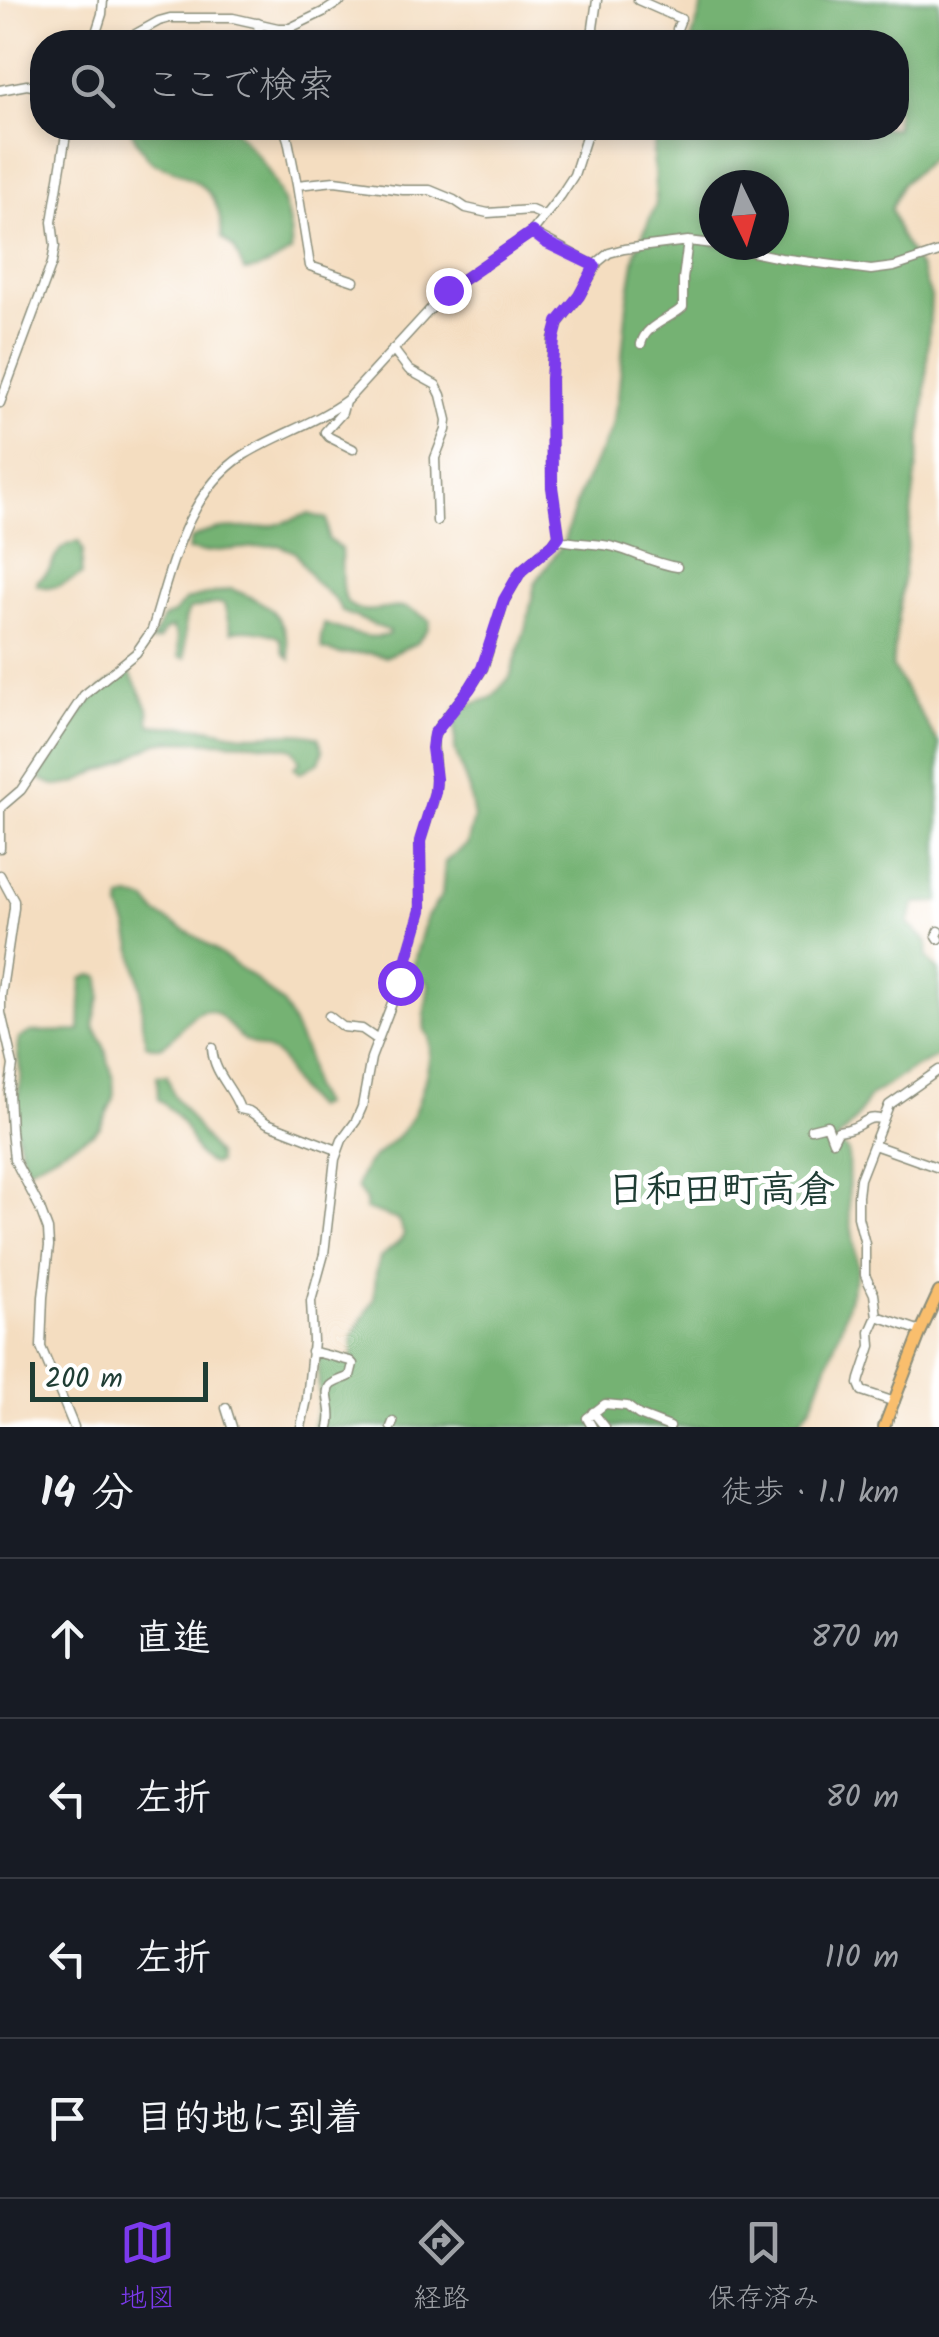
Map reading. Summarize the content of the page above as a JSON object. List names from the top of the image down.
{
  "districts": ["日和田町高倉"],
  "scale_bar": "200 m",
  "north": "bottom",
  "page": {
    "search": "ここで検索",
    "scale": "200 m",
    "heading": ["14 分", "徒歩 · 1.1 km"],
    "list": [
      ["直進", "870 m"],
      ["左折", "80 m"],
      ["左折", "110 m"],
      "目的地に到着"
    ],
    "nav": ["地図", "経路", "保存済み"]
  }
}
